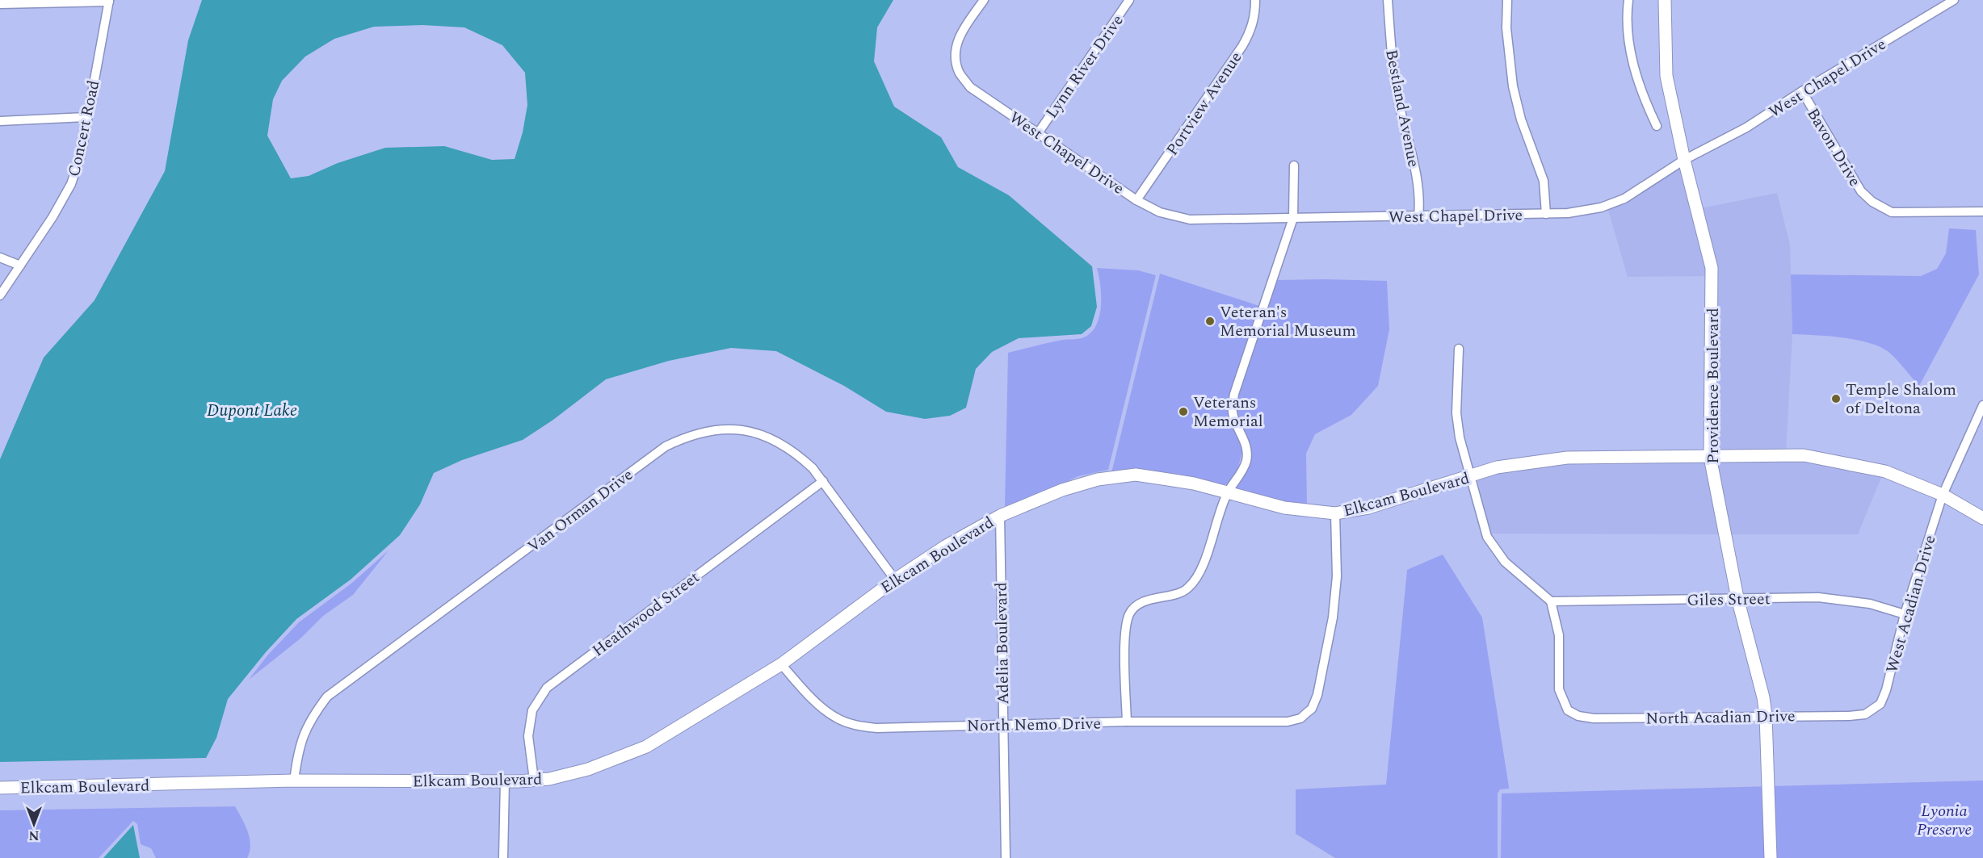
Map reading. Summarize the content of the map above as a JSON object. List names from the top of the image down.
{
  "streets": {
    "street": [
      "Lynn River Drive",
      "West Chapel Drive",
      "Portview Avenue",
      "Bestland Avenue",
      "Concert Road",
      "Bavon Drive",
      "Providence Boulevard",
      "Elkcam Boulevard",
      "Van Orman Drive",
      "Giles Street",
      "West Acadian Drive",
      "Heathwood Street",
      "Adelia Boulevard",
      "North Acadian Drive",
      "North Nemo Drive"
    ]
  },
  "crossings": [
    ["Lynn River Drive", "West Chapel Drive"],
    ["West Chapel Drive", "Portview Avenue"],
    ["West Chapel Drive", "Bestland Avenue"],
    ["West Chapel Drive", "Bavon Drive"],
    ["West Chapel Drive", "Providence Boulevard"],
    ["Providence Boulevard", "Elkcam Boulevard"],
    ["Providence Boulevard", "Giles Street"],
    ["Providence Boulevard", "North Acadian Drive"],
    ["Elkcam Boulevard", "Van Orman Drive"],
    ["Elkcam Boulevard", "West Acadian Drive"],
    ["Elkcam Boulevard", "Heathwood Street"],
    ["Elkcam Boulevard", "Adelia Boulevard"],
    ["Elkcam Boulevard", "North Nemo Drive"],
    ["Van Orman Drive", "Heathwood Street"],
    ["Giles Street", "West Acadian Drive"],
    ["Giles Street", "North Acadian Drive"],
    ["West Acadian Drive", "North Acadian Drive"],
    ["Adelia Boulevard", "North Nemo Drive"]
  ],
  "water": ["Dupont Lake"],
  "parks": ["Lyonia Preserve"],
  "places": ["Veteran's Memorial Museum", "Temple Shalom of Deltona", "Veterans Memorial"],
  "north": "bottom"
}
